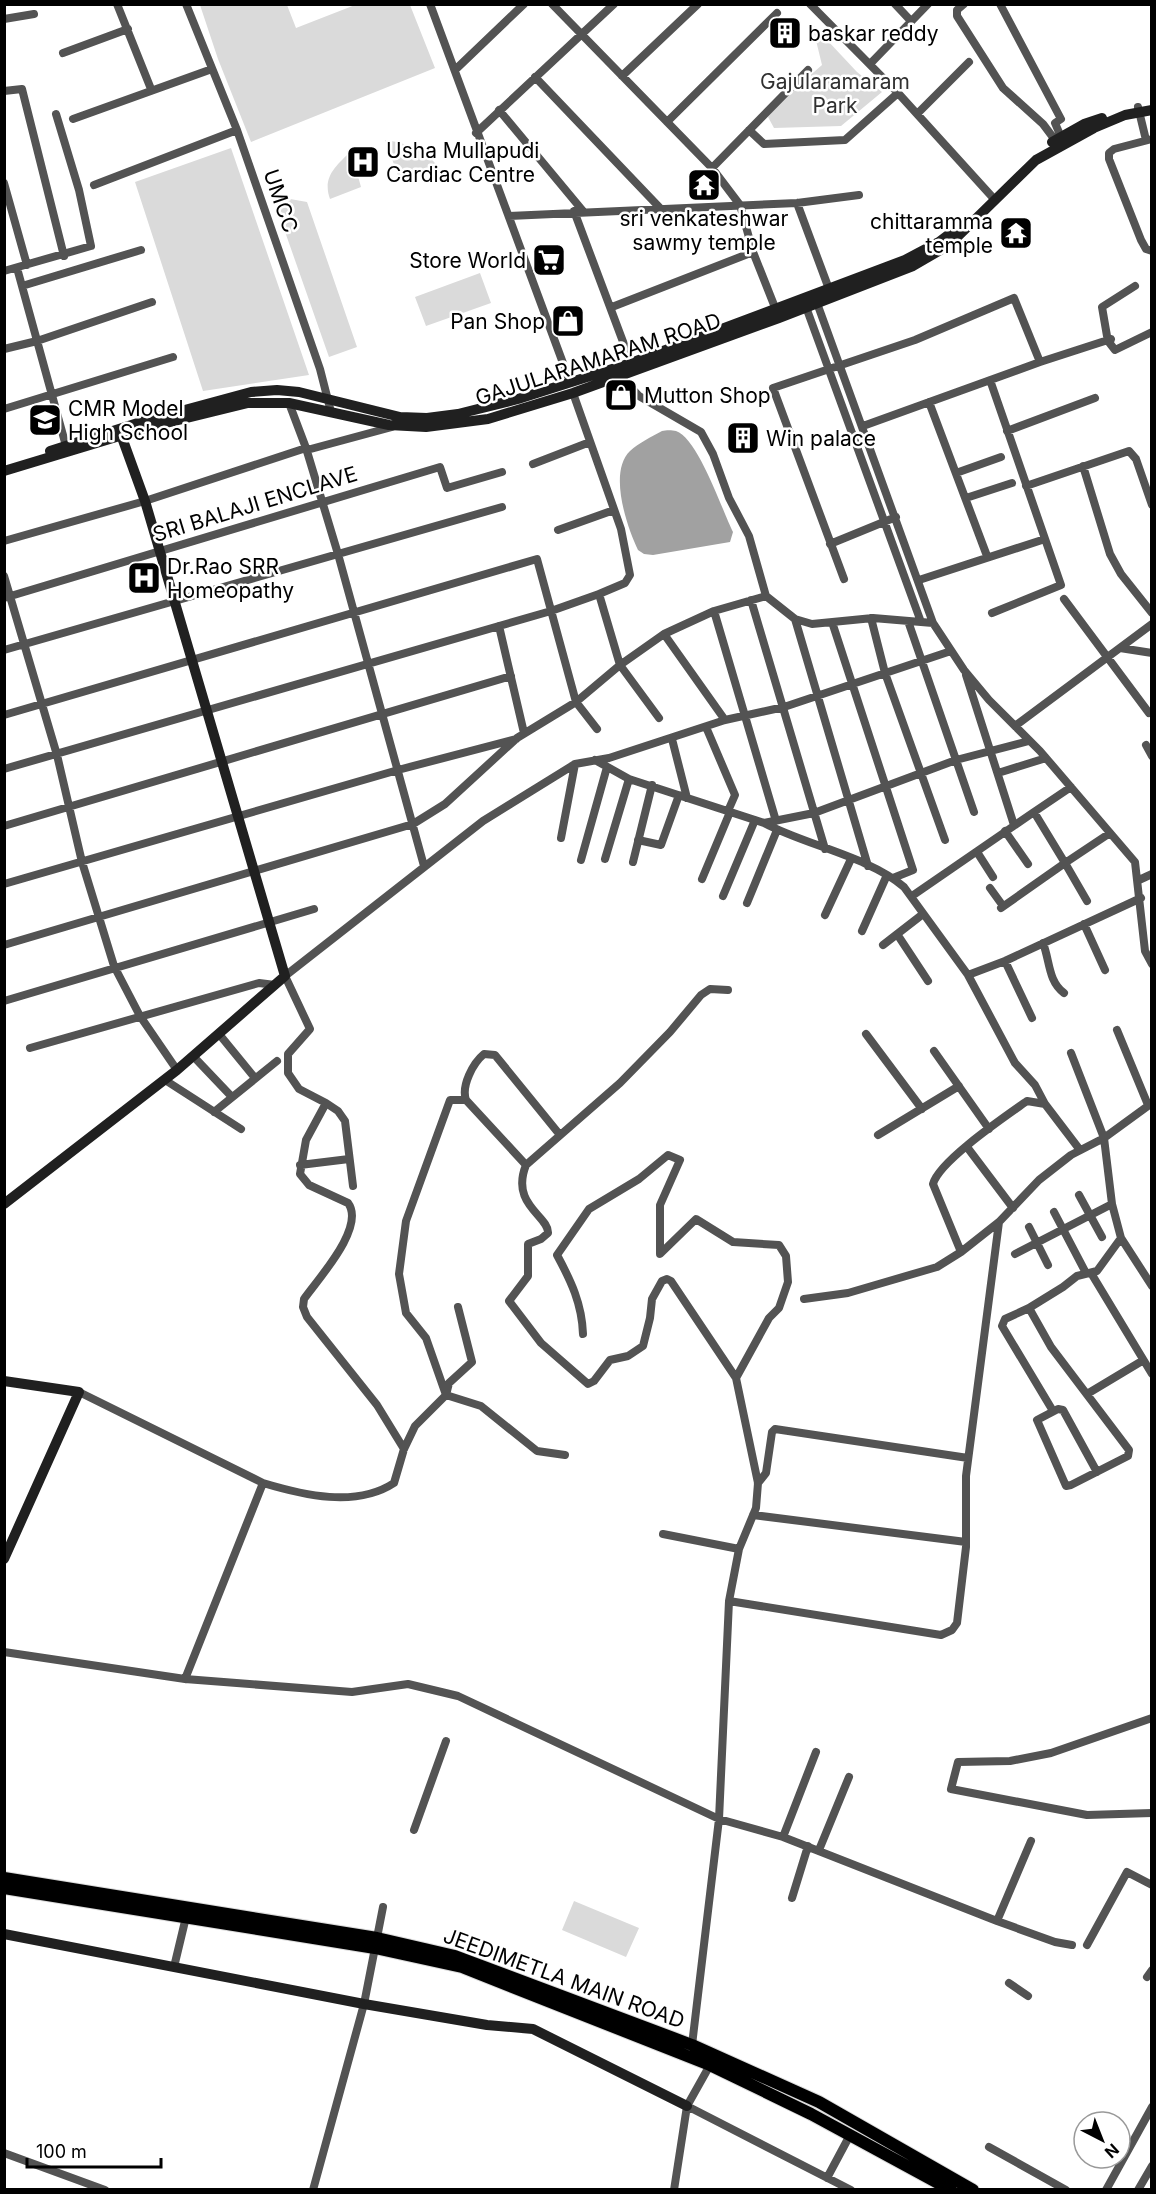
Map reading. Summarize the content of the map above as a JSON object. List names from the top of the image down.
{
  "streets": {
    "main road": ["GAJULARAMARAM ROAD", "JEEDIMETLA MAIN ROAD"],
    "street": ["UMCC", "SRI BALAJI ENCLAVE"]
  },
  "crossings": [
    ["UMCC", "GAJULARAMARAM ROAD"]
  ],
  "parks": ["Gajularamaram Park"],
  "places": {
    "building": ["baskar reddy", "Win palace"],
    "hospital": ["Usha Mullapudi Cardiac Centre", "Dr.Rao SRR Homeopathy"],
    "temple": ["sri venkateshwar sawmy temple", "chittaramma temple"],
    "supermarket": ["Store World"],
    "shop": ["Pan Shop", "Mutton Shop"],
    "school or university": ["CMR Model High School"]
  },
  "scale_bar": "100 m",
  "north": "bottom right"
}
